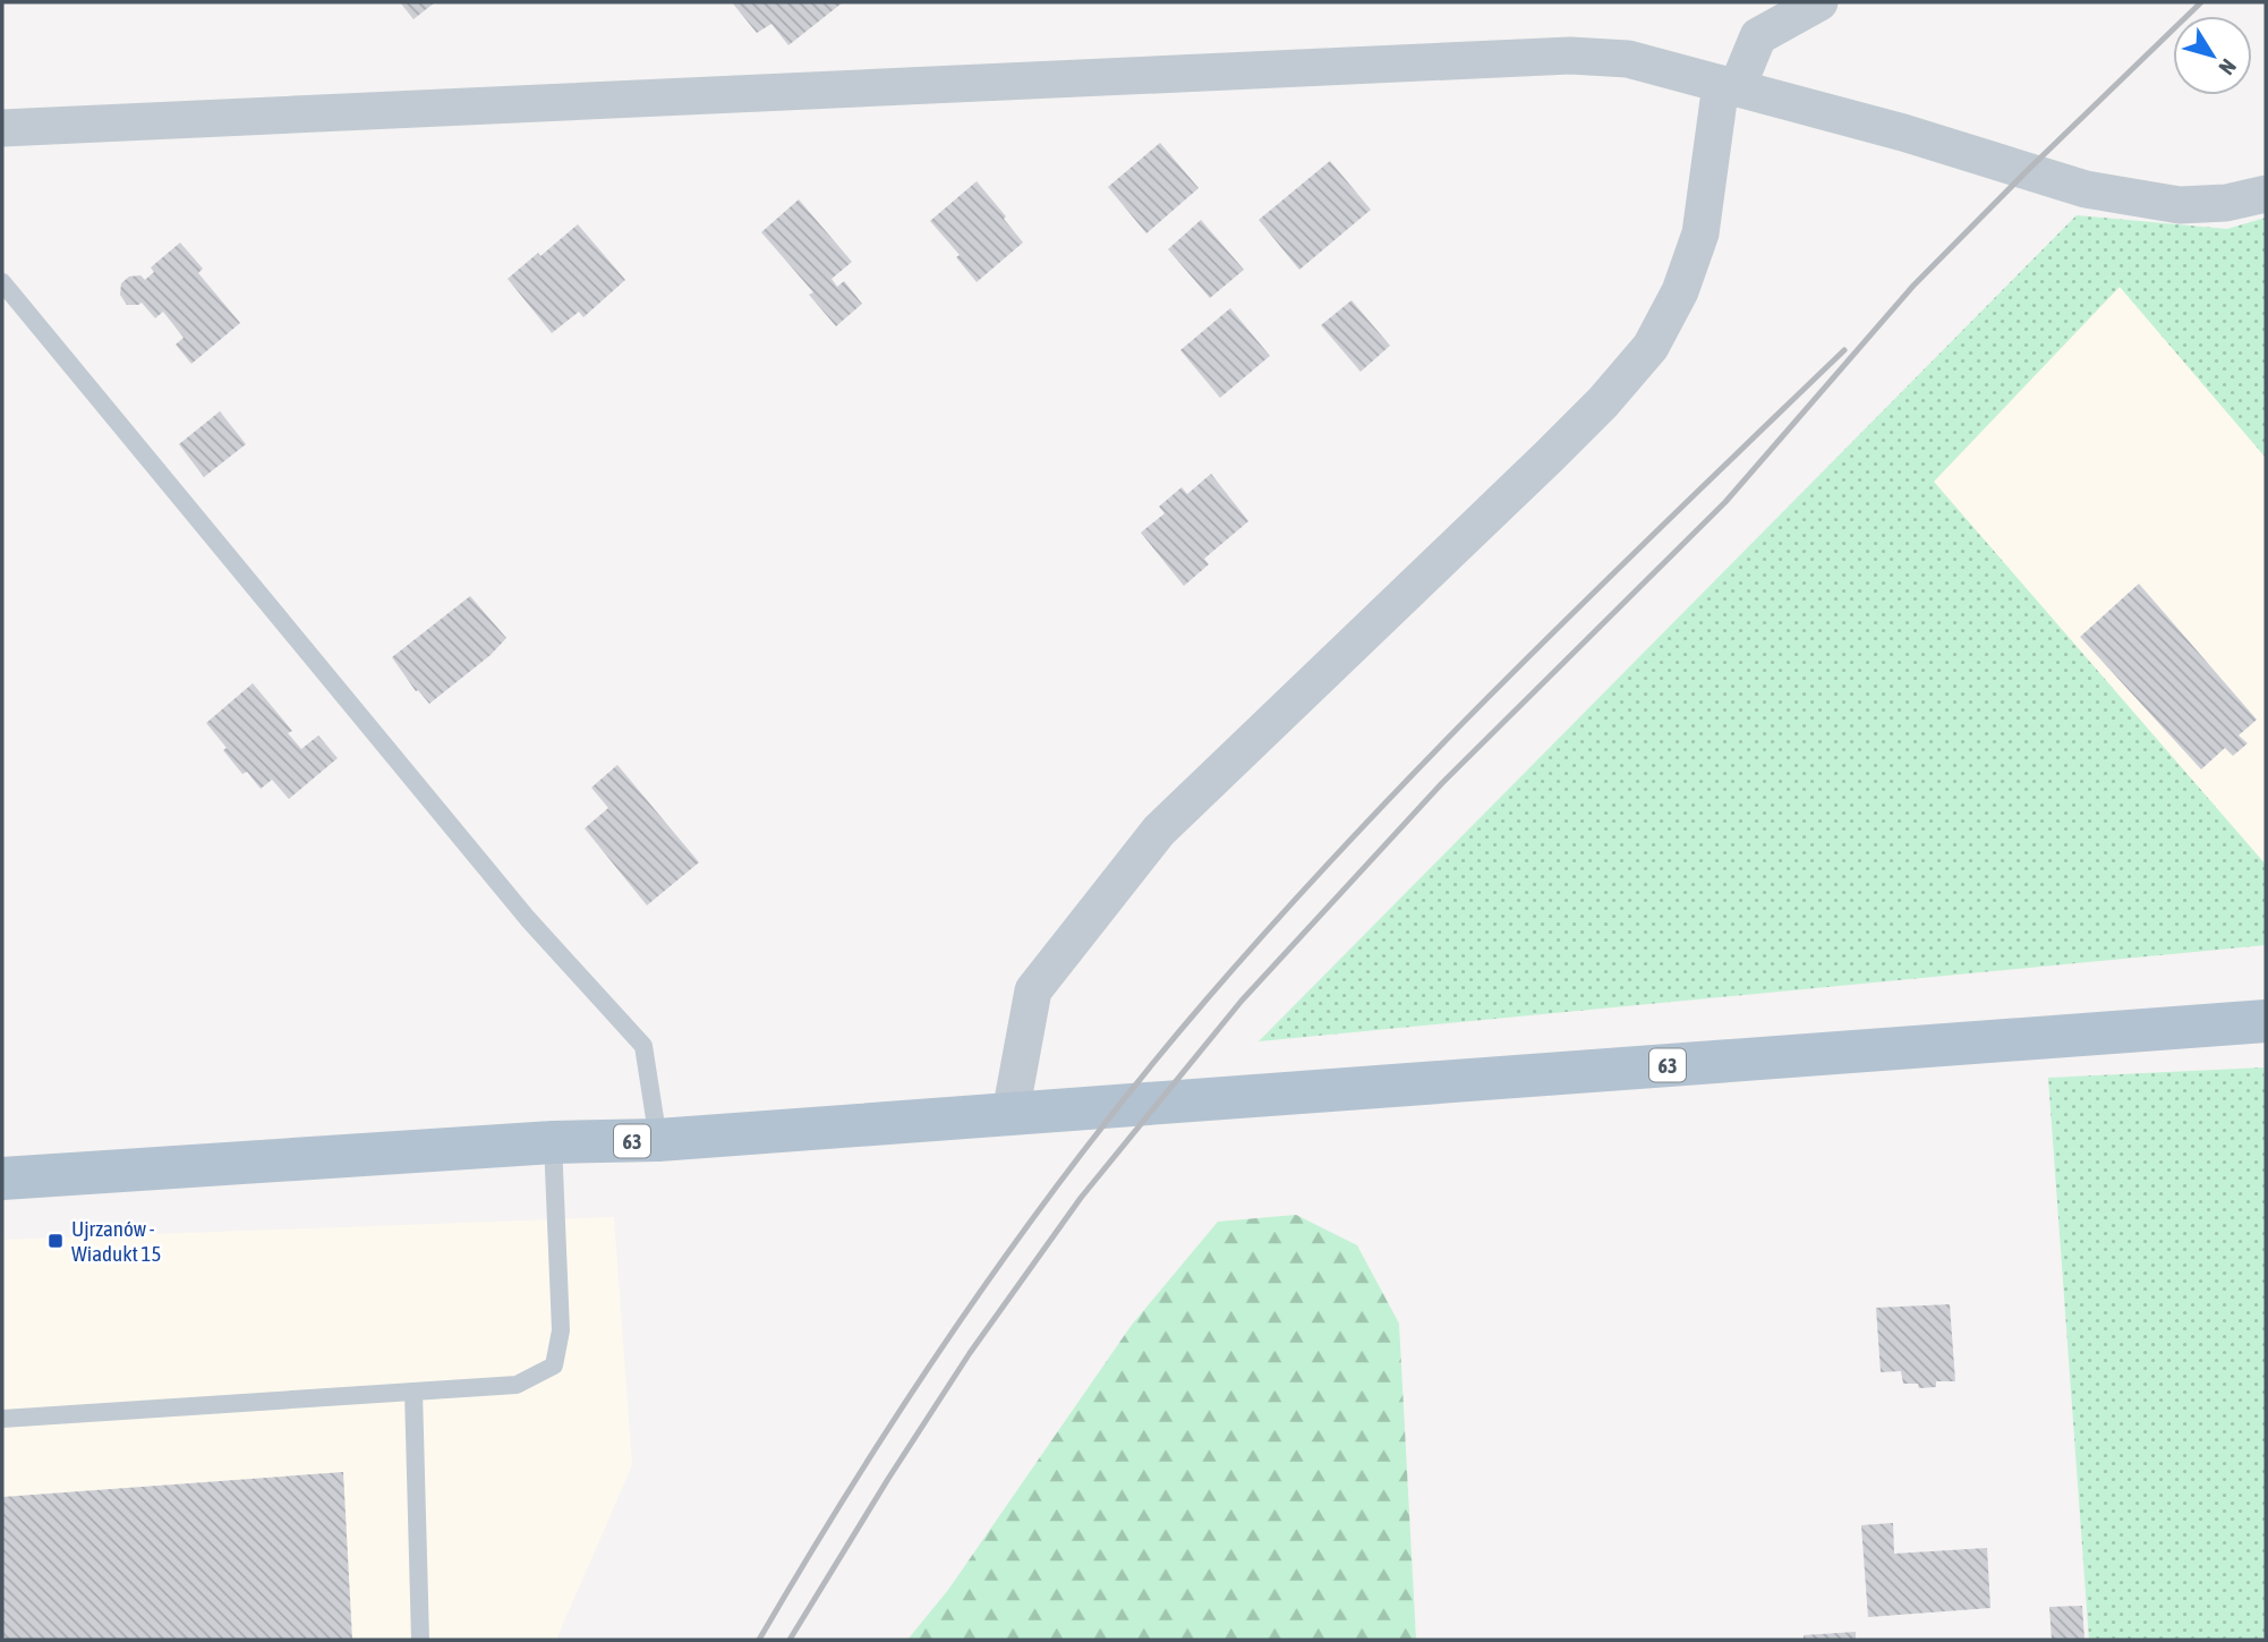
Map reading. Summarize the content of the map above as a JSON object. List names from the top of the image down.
{
  "streets": {
    "main road": ["63"]
  },
  "places": {
    "transit": ["Ujrzanów - Wiadukt 15"]
  },
  "north": "bottom right"
}
